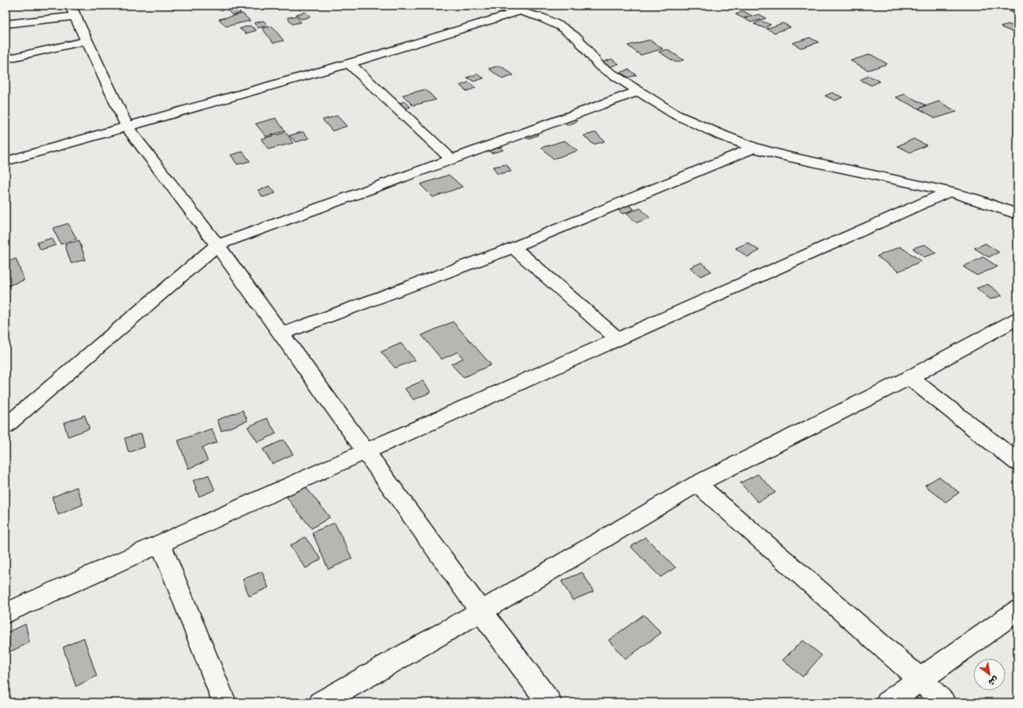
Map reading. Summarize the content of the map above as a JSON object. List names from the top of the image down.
{
  "north": "bottom right"
}
